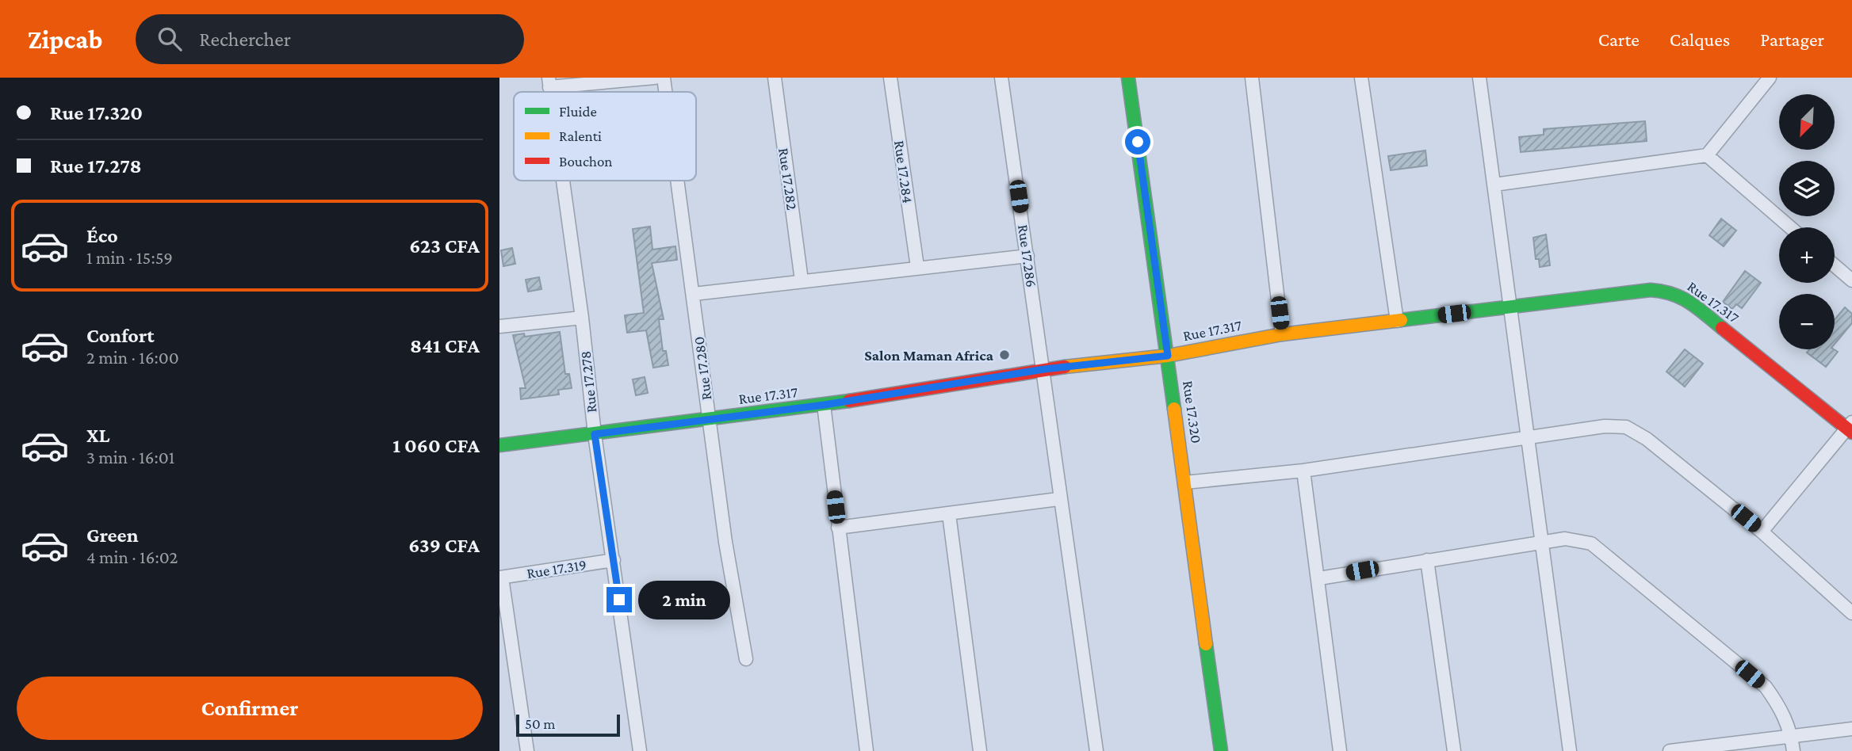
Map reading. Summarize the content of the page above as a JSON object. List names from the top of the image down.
{
  "streets": {
    "street": [
      "Rue 17.284",
      "Rue 17.282",
      "Rue 17.286",
      "Rue 17.317",
      "Rue 17.280",
      "Rue 17.278",
      "Rue 17.320",
      "Rue 17.319"
    ]
  },
  "crossings": [
    ["Rue 17.286", "Rue 17.317"],
    ["Rue 17.317", "Rue 17.280"],
    ["Rue 17.317", "Rue 17.278"],
    ["Rue 17.317", "Rue 17.320"],
    ["Rue 17.278", "Rue 17.319"]
  ],
  "places": ["Salon Maman Africa"],
  "legend": ["Fluide", "Ralenti", "Bouchon"],
  "scale_bar": "50 m",
  "north": "bottom left",
  "page": {
    "header": "Zipcab",
    "search": "Rechercher",
    "nav": ["Carte", "Calques", "Partager"],
    "banner": ["Rue 17.320", "Rue 17.278"],
    "map_buttons": ["+", "−"],
    "list": [
      {
        "name": "Éco",
        "note": "1 min · 15:59",
        "value": "623 CFA"
      },
      {
        "name": "Confort",
        "note": "2 min · 16:00",
        "value": "841 CFA"
      },
      {
        "name": "XL",
        "note": "3 min · 16:01",
        "value": "1 060 CFA"
      },
      {
        "name": "Green",
        "note": "4 min · 16:02",
        "value": "639 CFA"
      }
    ],
    "bubble": "2 min",
    "buttons": "Confirmer",
    "scale": "50 m"
  }
}
